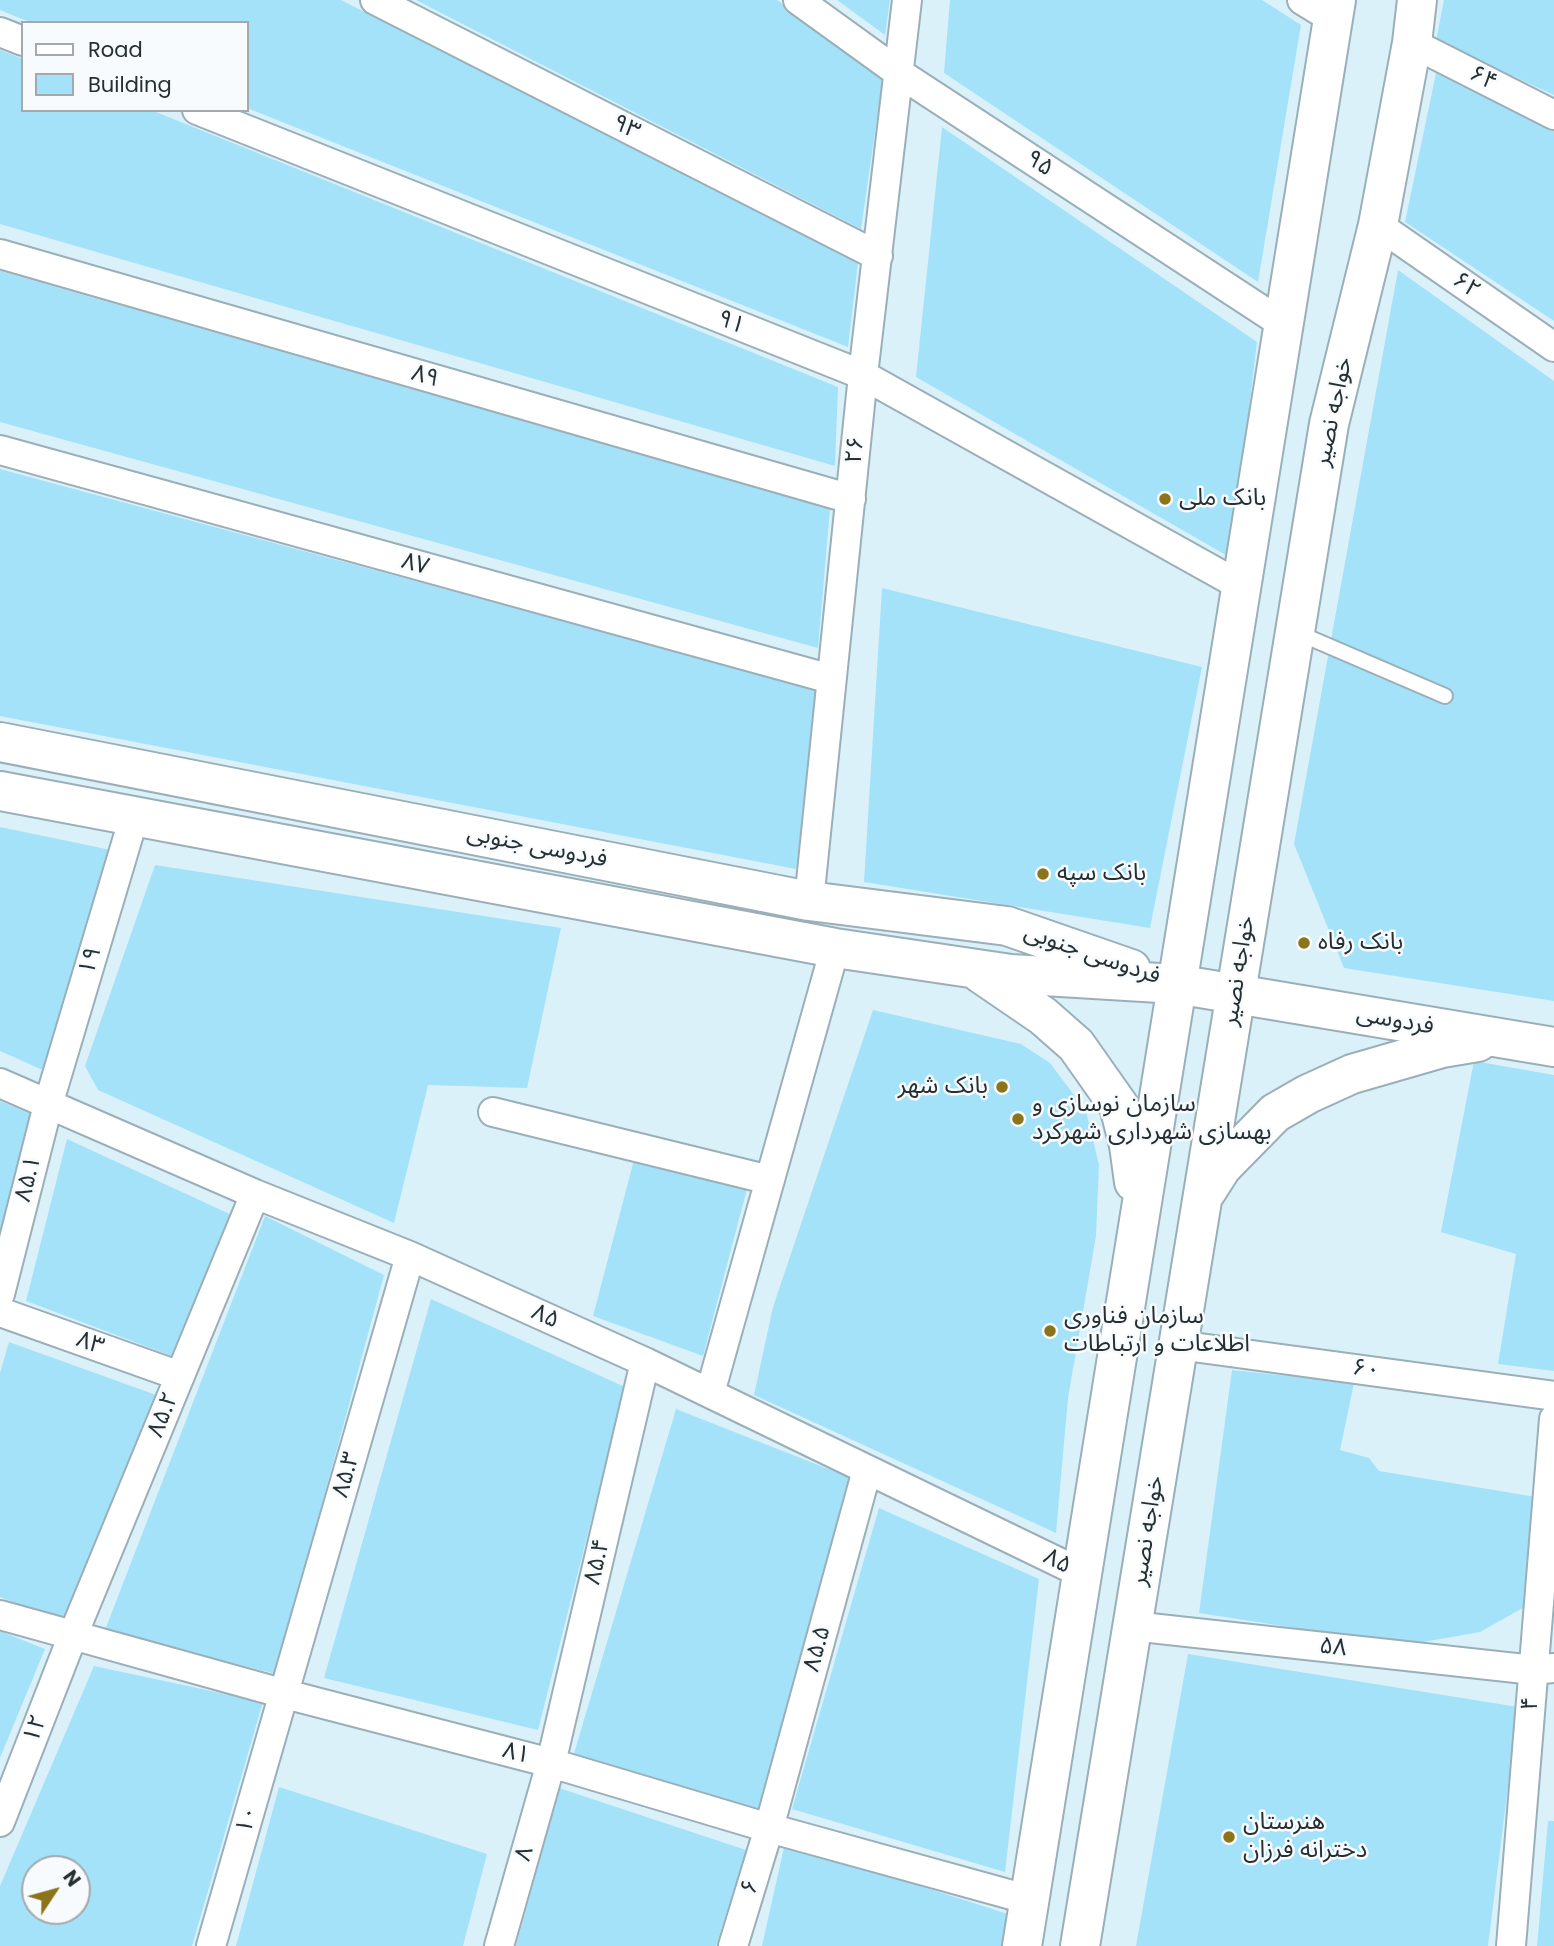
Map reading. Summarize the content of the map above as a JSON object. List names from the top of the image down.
{
  "streets": {
    "main road": ["خواجه نصیر", "فردوسی جنوبی", "فردوسی"],
    "street": [
      "۶۴",
      "۹۳",
      "۹۵",
      "۶۲",
      "۹۱",
      "۸۹",
      "۲۶",
      "۸۷",
      "۱۹",
      "۸۵.۱",
      "۸۵",
      "۸۳",
      "۶۰",
      "۸۵.۲",
      "۸۵.۳",
      "۸۵.۴",
      "۵۸",
      "۸۵.۵",
      "۴",
      "۱۲",
      "۸۱",
      "۱۰",
      "۸",
      "۶"
    ]
  },
  "crossings": [
    ["۶۴", "خواجه نصیر"],
    ["۹۳", "۲۶"],
    ["۹۵", "۲۶"],
    ["۶۲", "خواجه نصیر"],
    ["۹۱", "۲۶"],
    ["۸۹", "۲۶"],
    ["خواجه نصیر", "فردوسی"],
    ["خواجه نصیر", "۶۰"],
    ["خواجه نصیر", "۵۸"],
    ["۲۶", "۸۷"],
    ["۲۶", "فردوسی جنوبی"],
    ["فردوسی جنوبی", "۱۹"],
    ["فردوسی جنوبی", "فردوسی"],
    ["۱۹", "۸۵.۱"],
    ["۱۹", "۸۵"],
    ["۸۵.۱", "۸۵"],
    ["۸۵", "۸۵.۲"],
    ["۸۵", "۸۵.۳"],
    ["۸۵", "۸۵.۴"],
    ["۸۵", "۸۵.۵"],
    ["۸۳", "۸۵.۲"],
    ["۸۵.۲", "۱۲"],
    ["۸۵.۲", "۸۱"],
    ["۸۵.۳", "۸۱"],
    ["۸۵.۳", "۱۰"],
    ["۸۵.۴", "۸۱"],
    ["۸۵.۴", "۸"],
    ["۵۸", "۴"],
    ["۸۵.۵", "۸۱"],
    ["۸۵.۵", "۶"],
    ["۱۲", "۸۱"],
    ["۸۱", "۱۰"],
    ["۸۱", "۸"],
    ["۸۱", "۶"]
  ],
  "places": [
    "بانک ملی",
    "بانک سپه",
    "بانک رفاه",
    "بانک شهر",
    "سازمان نوسازی و بهسازی شهرداری شهرکرد",
    "سازمان فناوری اطلاعات و ارتباطات",
    "هنرستان دخترانه فرزان"
  ],
  "legend": ["Road", "Building"],
  "north": "top right"
}
